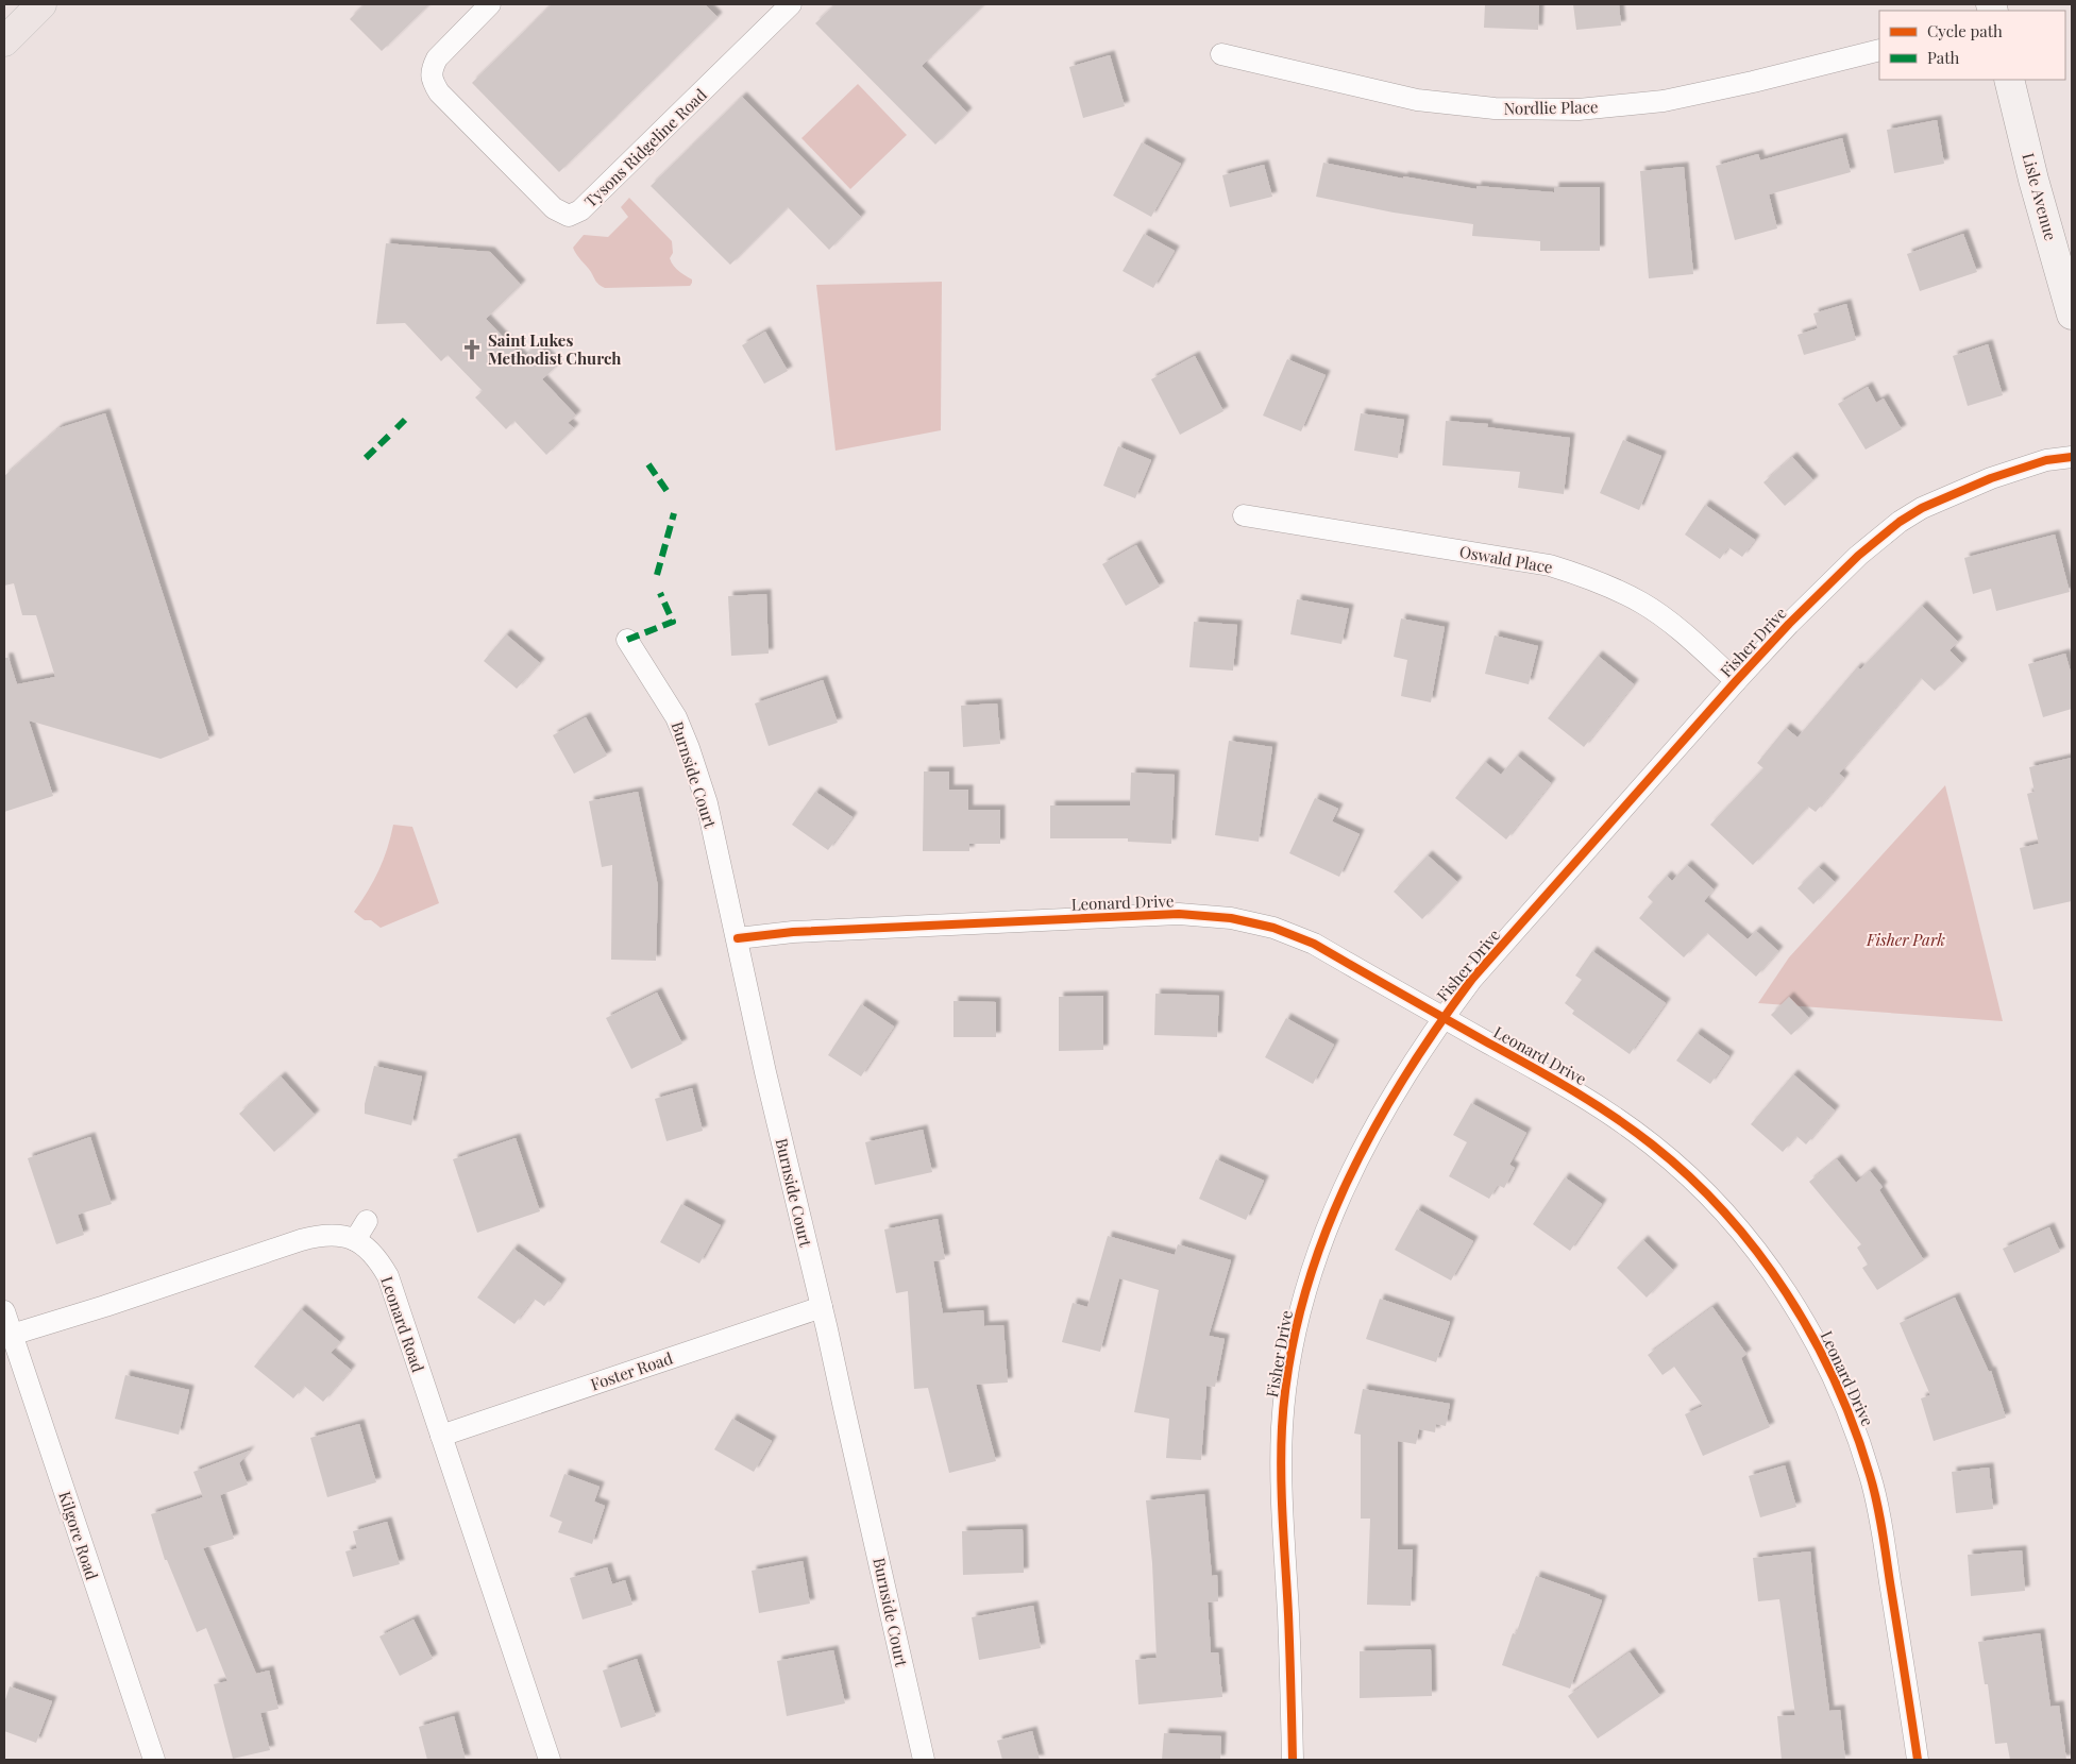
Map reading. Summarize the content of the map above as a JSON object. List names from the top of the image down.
{
  "streets": {
    "street": [
      "Nordlie Place",
      "Tysons Ridgeline Road",
      "Lisle Avenue",
      "Oswald Place",
      "Fisher Drive",
      "Burnside Court",
      "Leonard Drive",
      "Leonard Road",
      "Foster Road",
      "Kilgore Road"
    ]
  },
  "crossings": [
    ["Oswald Place", "Fisher Drive"],
    ["Fisher Drive", "Leonard Drive"],
    ["Burnside Court", "Leonard Drive"],
    ["Burnside Court", "Foster Road"],
    ["Leonard Road", "Foster Road"],
    ["Leonard Road", "Kilgore Road"]
  ],
  "parks": ["Fisher Park"],
  "places": {
    "church": ["Saint Lukes Methodist Church"]
  },
  "legend": ["Cycle path", "Path"]
}
